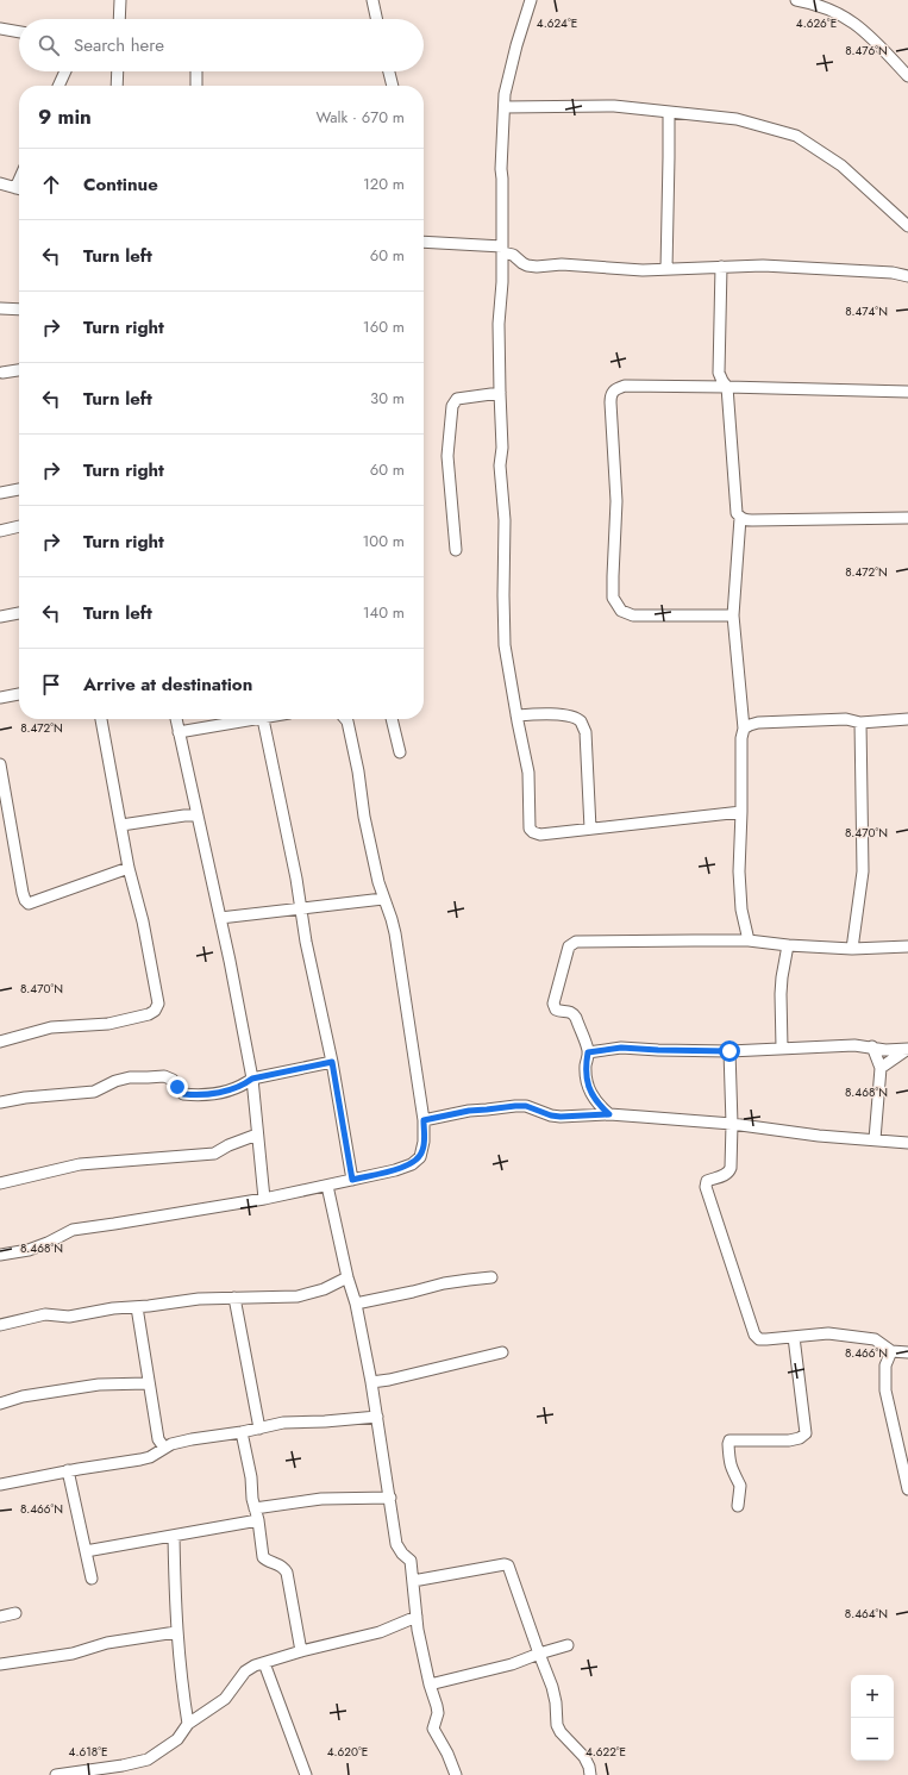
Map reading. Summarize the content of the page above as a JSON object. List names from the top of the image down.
{
  "page": {
    "search": "Search here",
    "heading": ["9 min", "Walk · 670 m"],
    "list": [
      ["Continue", "120 m"],
      ["Turn left", "60 m"],
      ["Turn right", "160 m"],
      ["Turn left", "30 m"],
      ["Turn right", "60 m"],
      ["Turn right", "100 m"],
      ["Turn left", "140 m"],
      "Arrive at destination"
    ],
    "map_buttons": ["+", "−"]
  },
  "coordinates": [
    "4.624°E",
    "4.626°E",
    "8.476°N",
    "8.474°N",
    "8.472°N",
    "8.470°N",
    "8.468°N",
    "8.466°N",
    "8.464°N",
    "4.618°E",
    "4.620°E",
    "4.622°E"
  ]
}
